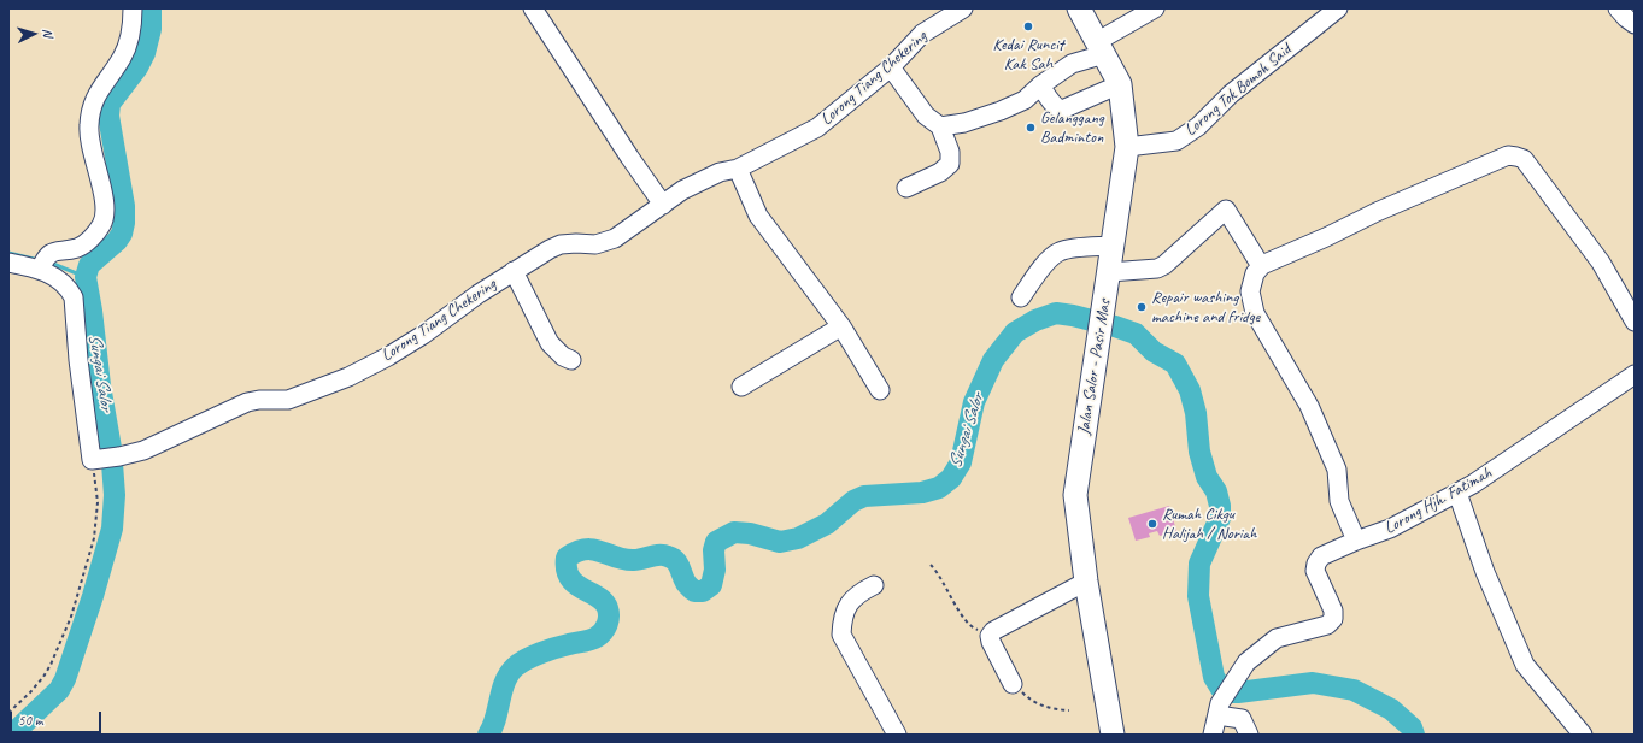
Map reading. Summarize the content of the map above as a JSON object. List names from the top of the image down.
{
  "streets": {
    "main road": ["Jalan Salor - Pasir Mas"],
    "street": ["Lorong Tiang Chekering", "Lorong Tok Bomoh Said", "Lorong Hjh. Fatimah"]
  },
  "crossings": [
    ["Lorong Tok Bomoh Said", "Jalan Salor - Pasir Mas"]
  ],
  "water": ["Sungai Salor"],
  "places": [
    "Kedai Runcit Kak Sah",
    "Gelanggang Badminton",
    "Repair washing machine and fridge",
    "Rumah Cikgu Halijah / Noriah"
  ],
  "scale_bar": "50 m",
  "north": "right"
}
